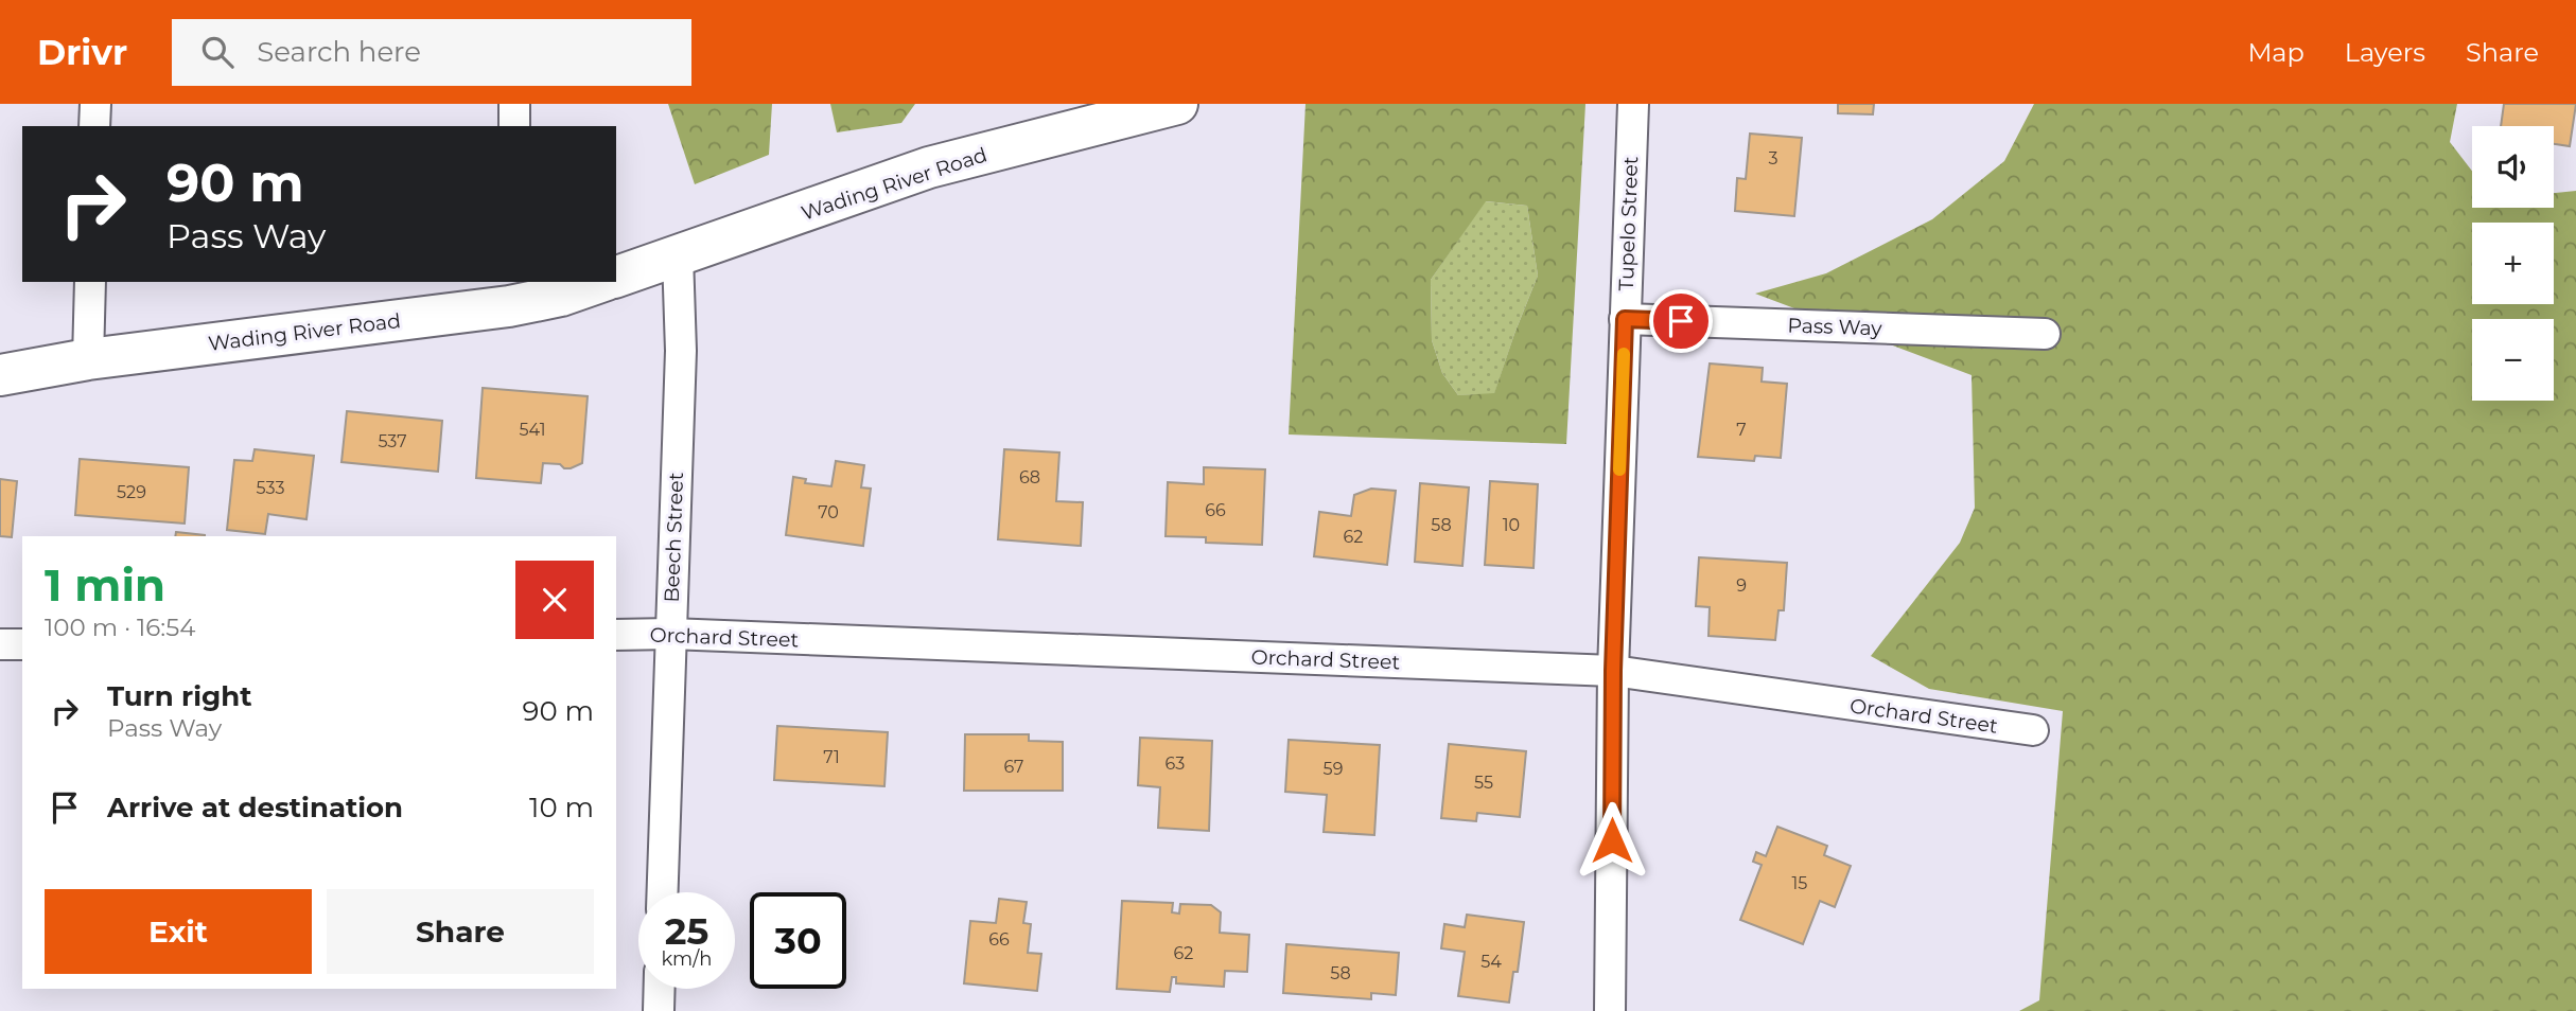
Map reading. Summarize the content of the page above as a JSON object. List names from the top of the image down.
{
  "streets": {
    "main road": ["Wading River Road"],
    "street": [
      "Tupelo Street",
      "Pass Way",
      "Beech Street",
      "Orchard Street"
    ]
  },
  "crossings": [
    ["Wading River Road", "Beech Street"],
    ["Tupelo Street", "Pass Way"],
    ["Tupelo Street", "Orchard Street"],
    ["Beech Street", "Orchard Street"]
  ],
  "house_numbers": [
    "3",
    "541",
    "7",
    "537",
    "68",
    "533",
    "529",
    "66",
    "70",
    "58",
    "10",
    "62",
    "9",
    "71",
    "63",
    "67",
    "59",
    "55",
    "15",
    "66",
    "62",
    "54",
    "58"
  ],
  "page": {
    "header": "Drivr",
    "search": "Search here",
    "nav": ["Map", "Layers", "Share"],
    "map_buttons": ["+", "−"],
    "turn": ["90 m", "Pass Way"],
    "heading": ["1 min", "100 m · 16:54"],
    "list": [
      {
        "name": "Turn right",
        "note": "Pass Way",
        "value": "90 m"
      },
      {
        "name": "Arrive at destination",
        "value": "10 m"
      }
    ],
    "buttons": ["Exit", "Share"],
    "speed": "25 km/h",
    "limit": "30"
  }
}
